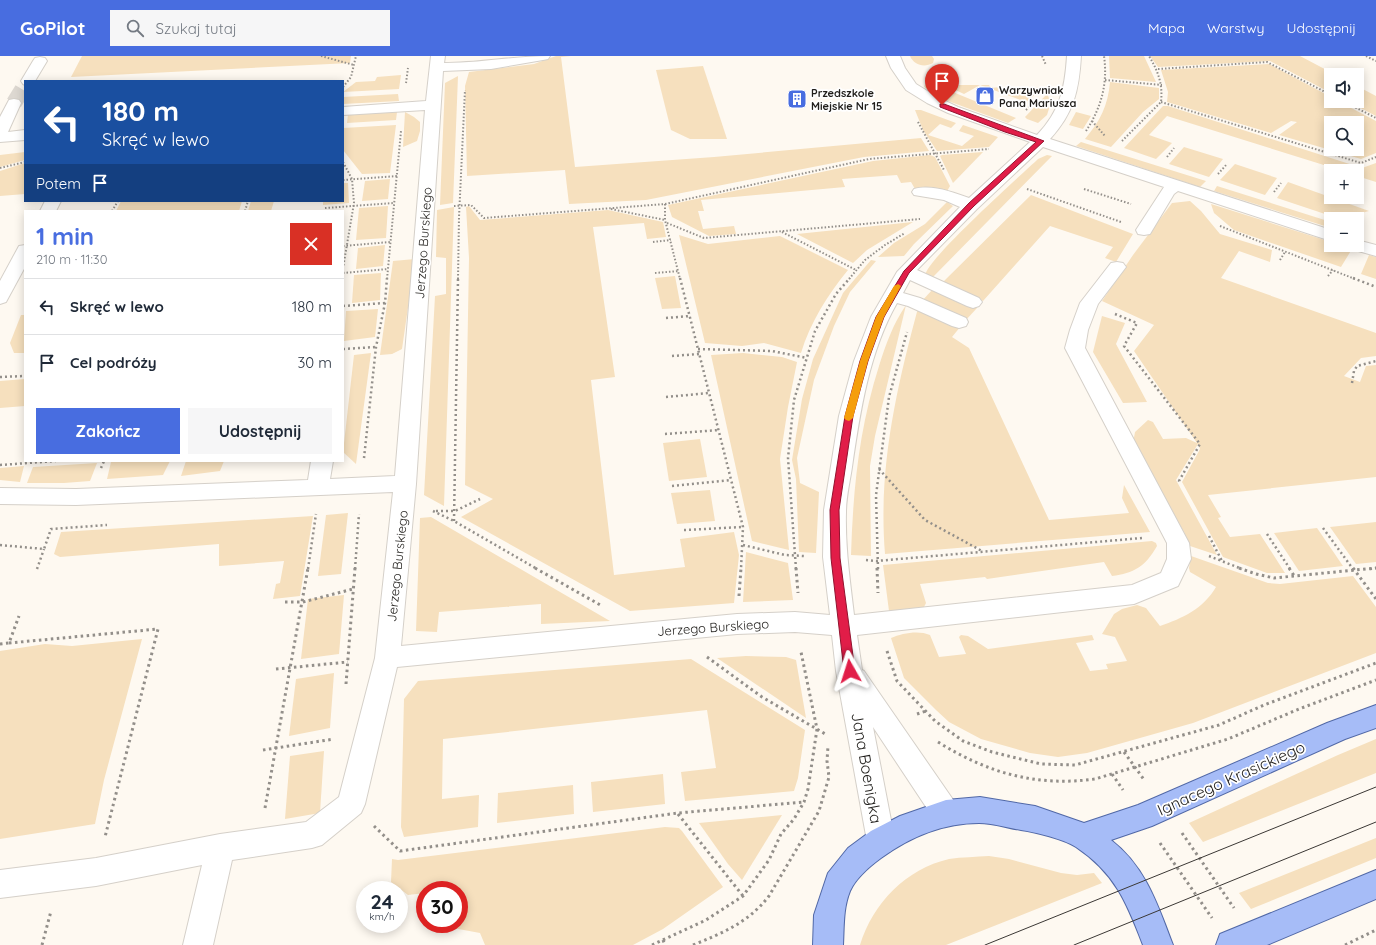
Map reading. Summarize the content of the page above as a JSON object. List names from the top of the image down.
{
  "streets": {
    "main road": ["Ignacego Krasickiego"],
    "street": ["Jerzego Burskiego", "Jana Boenigka"]
  },
  "crossings": [
    ["Jerzego Burskiego", "Jana Boenigka"]
  ],
  "places": {
    "shop": ["Warzywniak Pana Mariusza"],
    "building": ["Przedszkole Miejskie Nr 15"]
  },
  "page": {
    "header": "GoPilot",
    "search": "Szukaj tutaj",
    "nav": ["Mapa", "Warstwy", "Udostępnij"],
    "map_buttons": ["+", "−"],
    "turn": ["180 m", "Skręć w lewo"],
    "then": "Potem",
    "heading": ["1 min", "210 m · 11:30"],
    "list": [
      {
        "name": "Skręć w lewo",
        "value": "180 m"
      },
      {
        "name": "Cel podróży",
        "value": "30 m"
      }
    ],
    "buttons": ["Zakończ", "Udostępnij"],
    "speed": "24 km/h",
    "limit": "30"
  }
}
